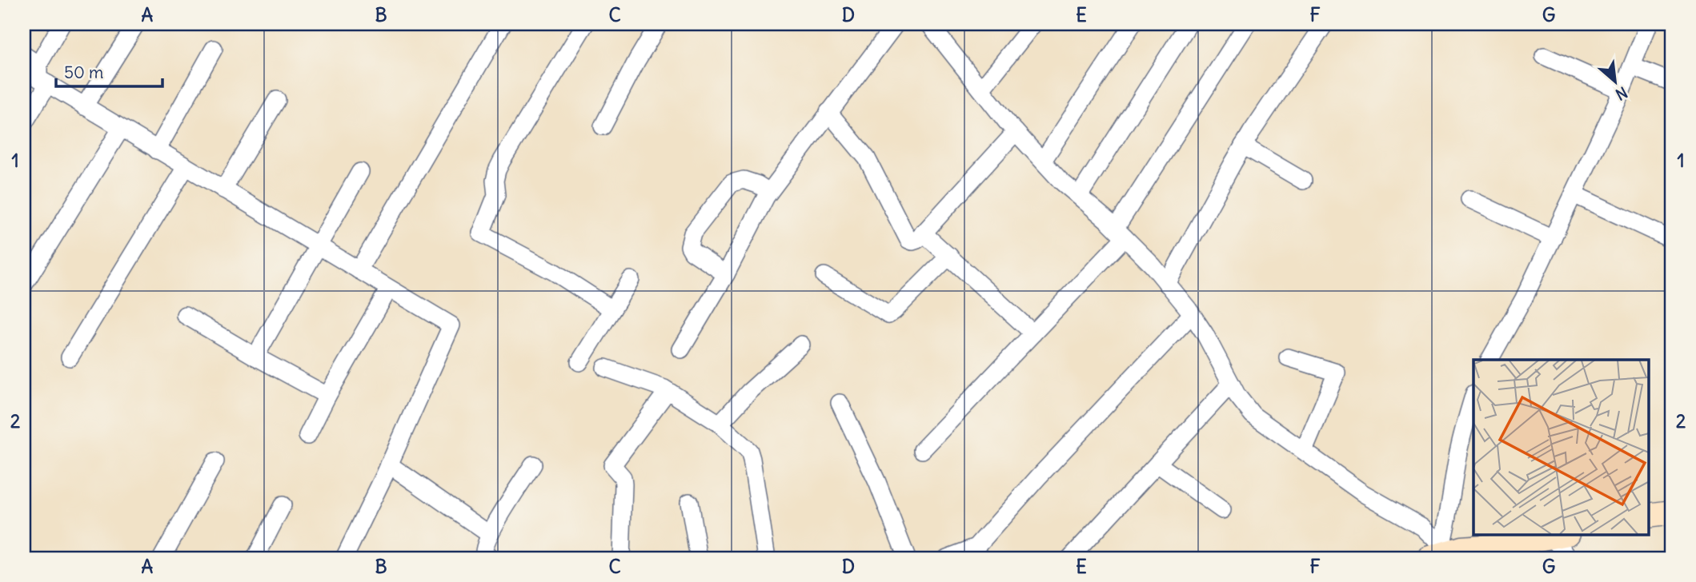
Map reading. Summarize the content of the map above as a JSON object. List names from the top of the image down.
{
  "scale_bar": "50 m",
  "north": "bottom right",
  "grid": {
    "columns": [
      "A",
      "B",
      "C",
      "D",
      "E",
      "F",
      "G"
    ],
    "rows": ["1", "2"]
  }
}
